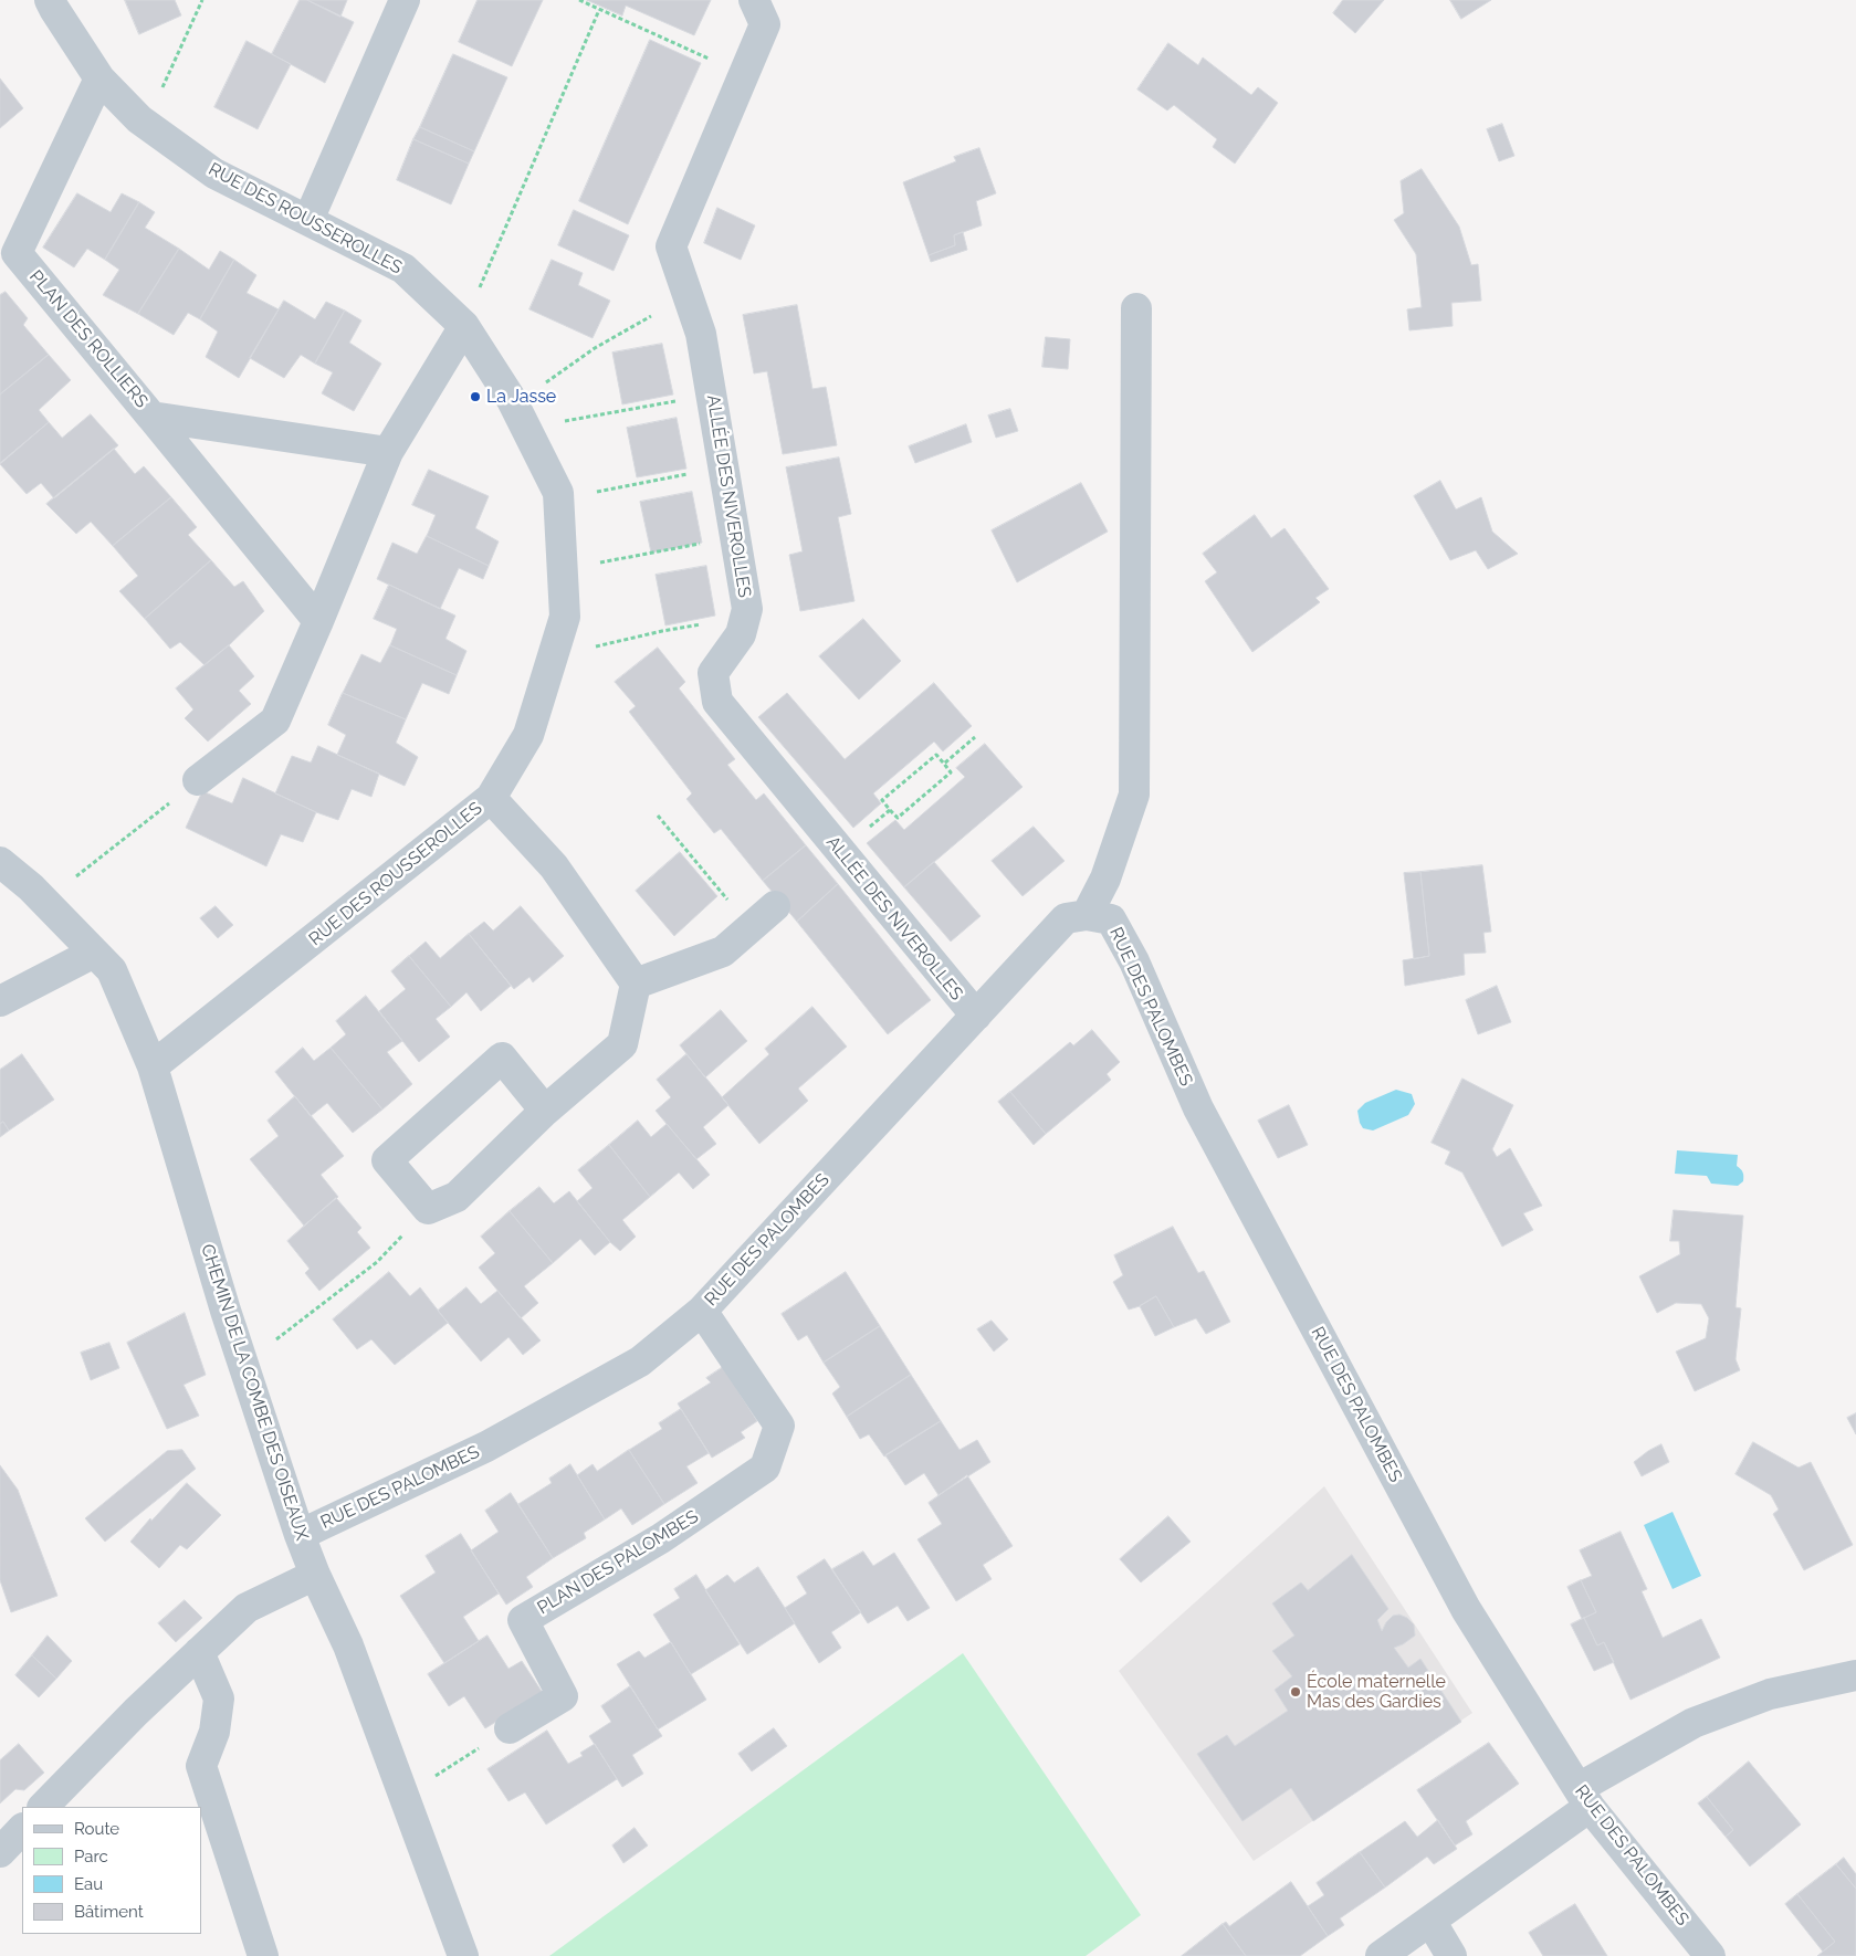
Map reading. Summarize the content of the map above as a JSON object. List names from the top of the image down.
{
  "streets": {
    "street": [
      "RUE DES ROUSSEROLLES",
      "PLAN DES ROLLIERS",
      "ALLÉE DES NIVEROLLES",
      "RUE DES PALOMBES",
      "CHEMIN DE LA COMBE DES OISEAUX",
      "PLAN DES PALOMBES"
    ]
  },
  "crossings": [
    ["RUE DES ROUSSEROLLES", "PLAN DES ROLLIERS"],
    ["RUE DES ROUSSEROLLES", "CHEMIN DE LA COMBE DES OISEAUX"],
    ["ALLÉE DES NIVEROLLES", "RUE DES PALOMBES"],
    ["RUE DES PALOMBES", "CHEMIN DE LA COMBE DES OISEAUX"],
    ["RUE DES PALOMBES", "PLAN DES PALOMBES"]
  ],
  "places": ["La Jasse", "École maternelle Mas des Gardies"],
  "legend": [
    "Route",
    "Parc",
    "Eau",
    "Bâtiment"
  ]
}
